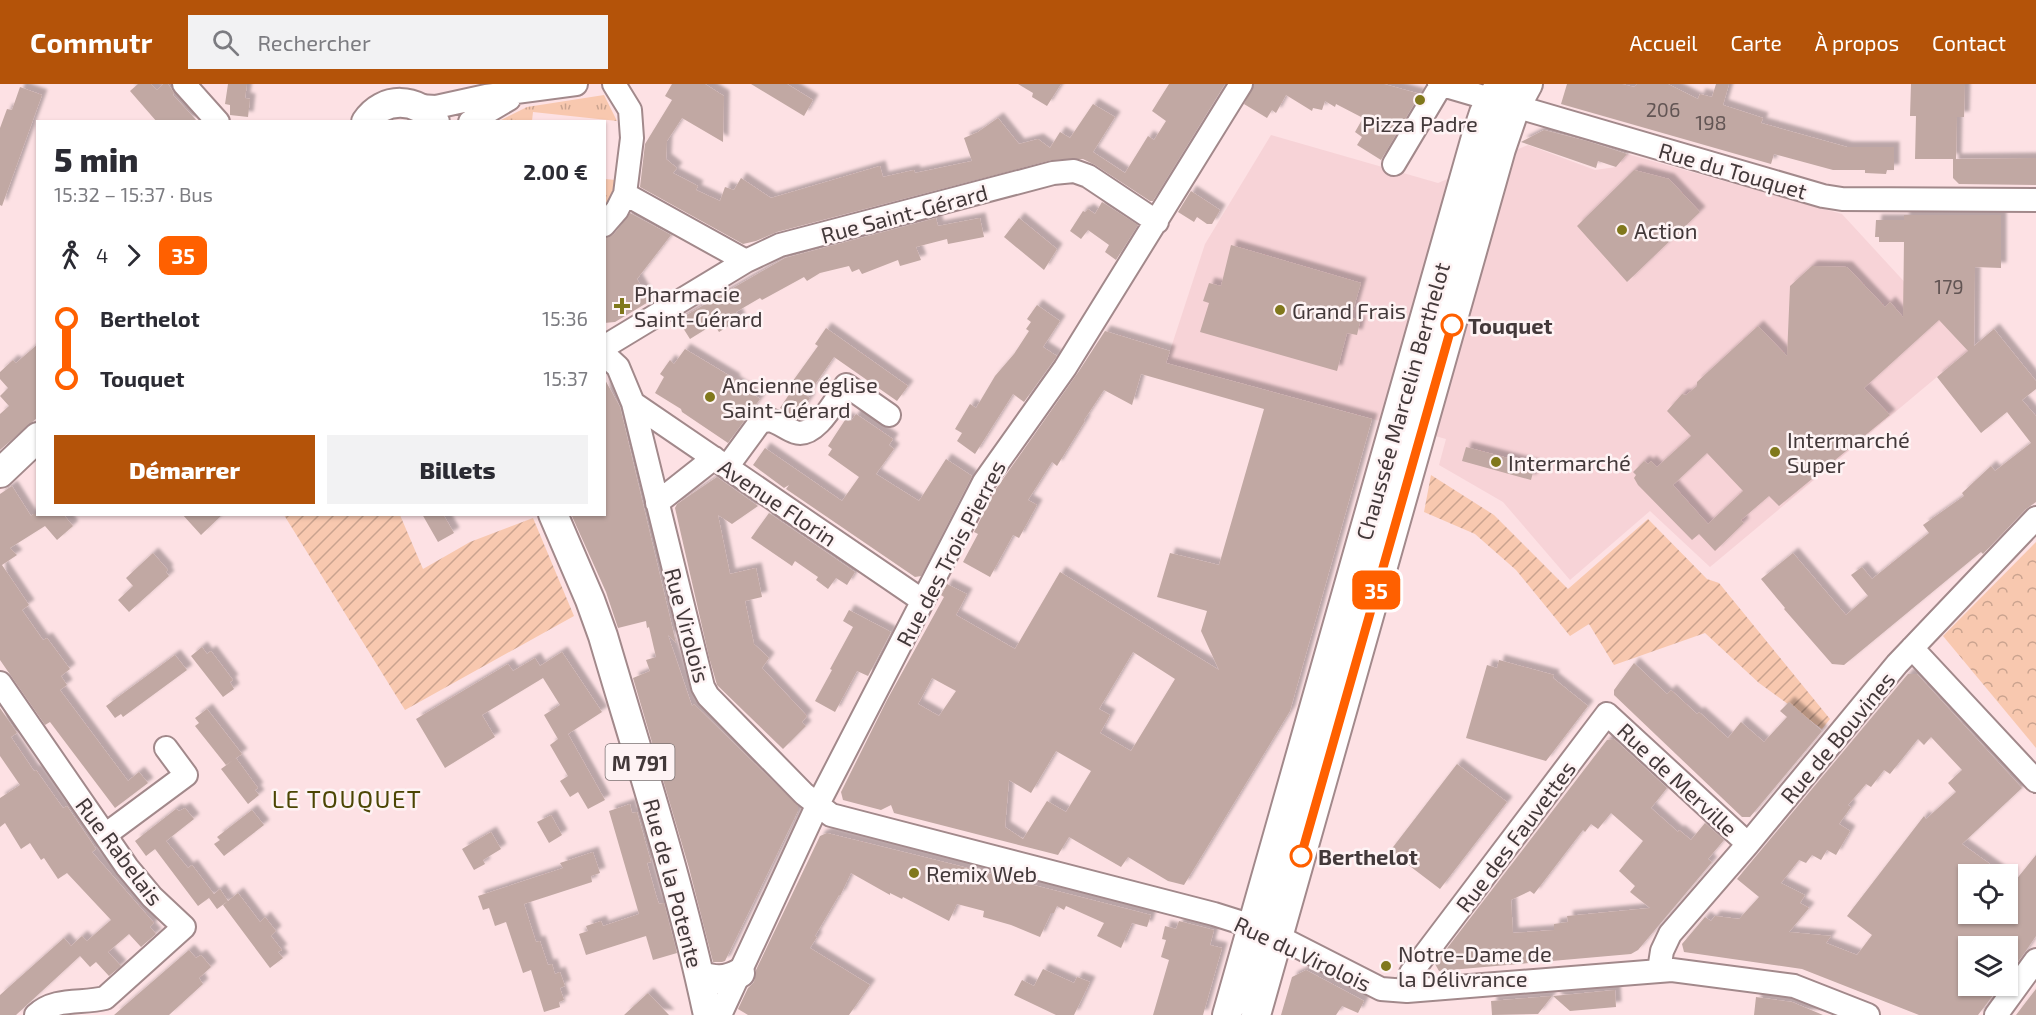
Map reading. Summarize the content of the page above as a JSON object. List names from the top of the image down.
{
  "streets": {
    "main road": ["Chaussée Marcelin Berthelot", "M 791", "Rue de la Potente"],
    "street": [
      "Rue du Touquet",
      "Rue Saint-Gérard",
      "Avenue Florin",
      "Rue des Trois Pierres",
      "Rue Virolois",
      "Rue de Bouvines",
      "Rue de Merville",
      "Rue des Fauvettes",
      "Rue Rabelais",
      "Rue du Virolois"
    ]
  },
  "crossings": [
    ["Rue du Touquet", "Chaussée Marcelin Berthelot"],
    ["Rue Saint-Gérard", "Rue des Trois Pierres"],
    ["Chaussée Marcelin Berthelot", "Rue du Virolois"],
    ["Avenue Florin", "Rue des Trois Pierres"],
    ["Avenue Florin", "Rue Virolois"],
    ["Rue des Trois Pierres", "Rue Virolois"],
    ["Rue des Trois Pierres", "Rue du Virolois"],
    ["Rue Virolois", "Rue du Virolois"],
    ["Rue de Bouvines", "Rue de Merville"],
    ["Rue de Bouvines", "Rue du Virolois"],
    ["Rue de Merville", "Rue des Fauvettes"],
    ["Rue des Fauvettes", "Rue du Virolois"]
  ],
  "districts": ["LE TOUQUET"],
  "places": {
    "other": [
      "Pizza Padre",
      "Action",
      "Grand Frais",
      "Touquet",
      "Ancienne église Saint-Gérard",
      "Intermarché Super",
      "Intermarché",
      "Berthelot",
      "Remix Web",
      "Notre-Dame de la Délivrance"
    ],
    "health": ["Pharmacie Saint-Gérard"]
  },
  "lines": ["bus line 35"],
  "house_numbers": ["206", "198", "179"],
  "page": {
    "header": "Commutr",
    "search": "Rechercher",
    "nav": [
      "Accueil",
      "Carte",
      "À propos",
      "Contact"
    ],
    "on_map": "35",
    "heading": ["5 min", "15:32 – 15:37 · Bus", "2.00 €"],
    "legs": ["4", "35"],
    "list": [
      {
        "name": "Berthelot",
        "value": "15:36"
      },
      {
        "name": "Touquet",
        "value": "15:37"
      }
    ],
    "buttons": ["Démarrer", "Billets"]
  }
}
